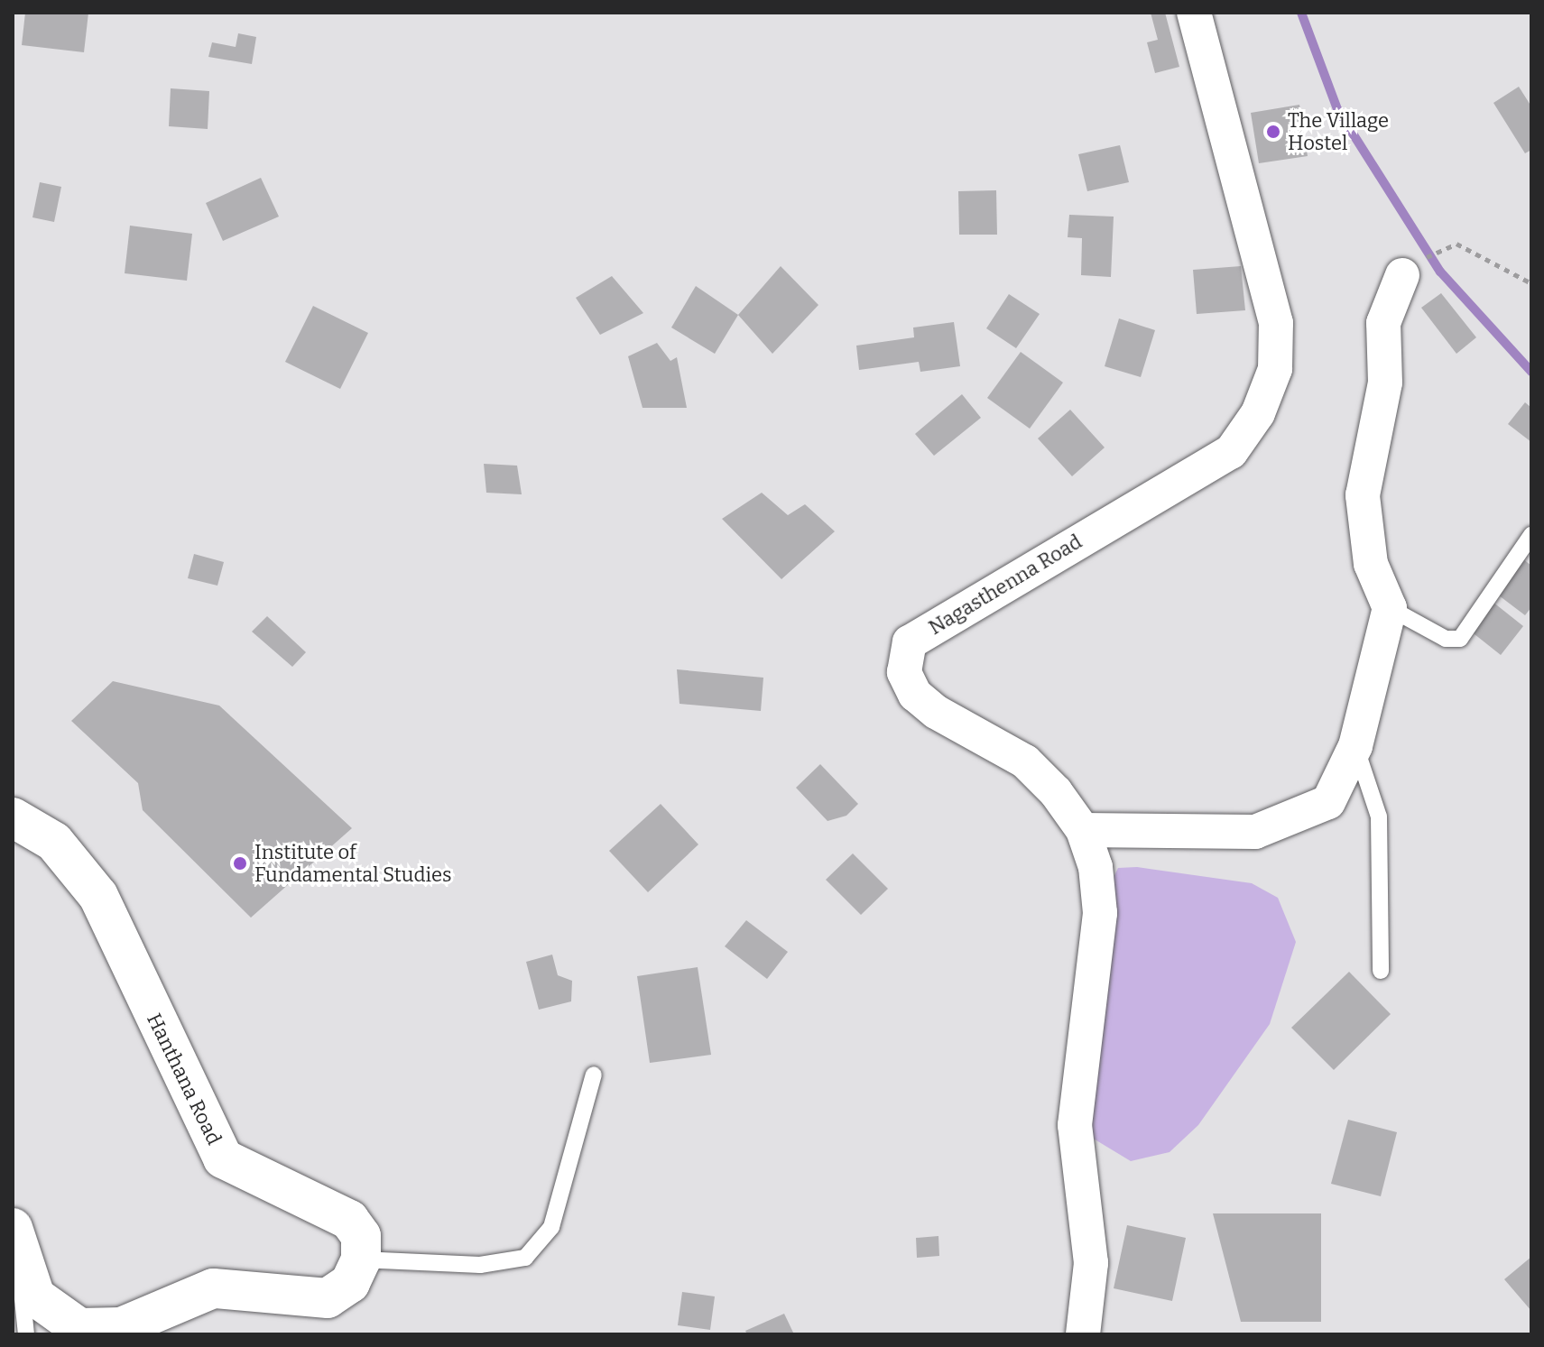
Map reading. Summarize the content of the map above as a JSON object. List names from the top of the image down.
{
  "streets": {
    "street": ["Nagasthenna Road", "Hanthana Road"]
  },
  "places": ["The Village Hostel", "Institute of Fundamental Studies"]
}
